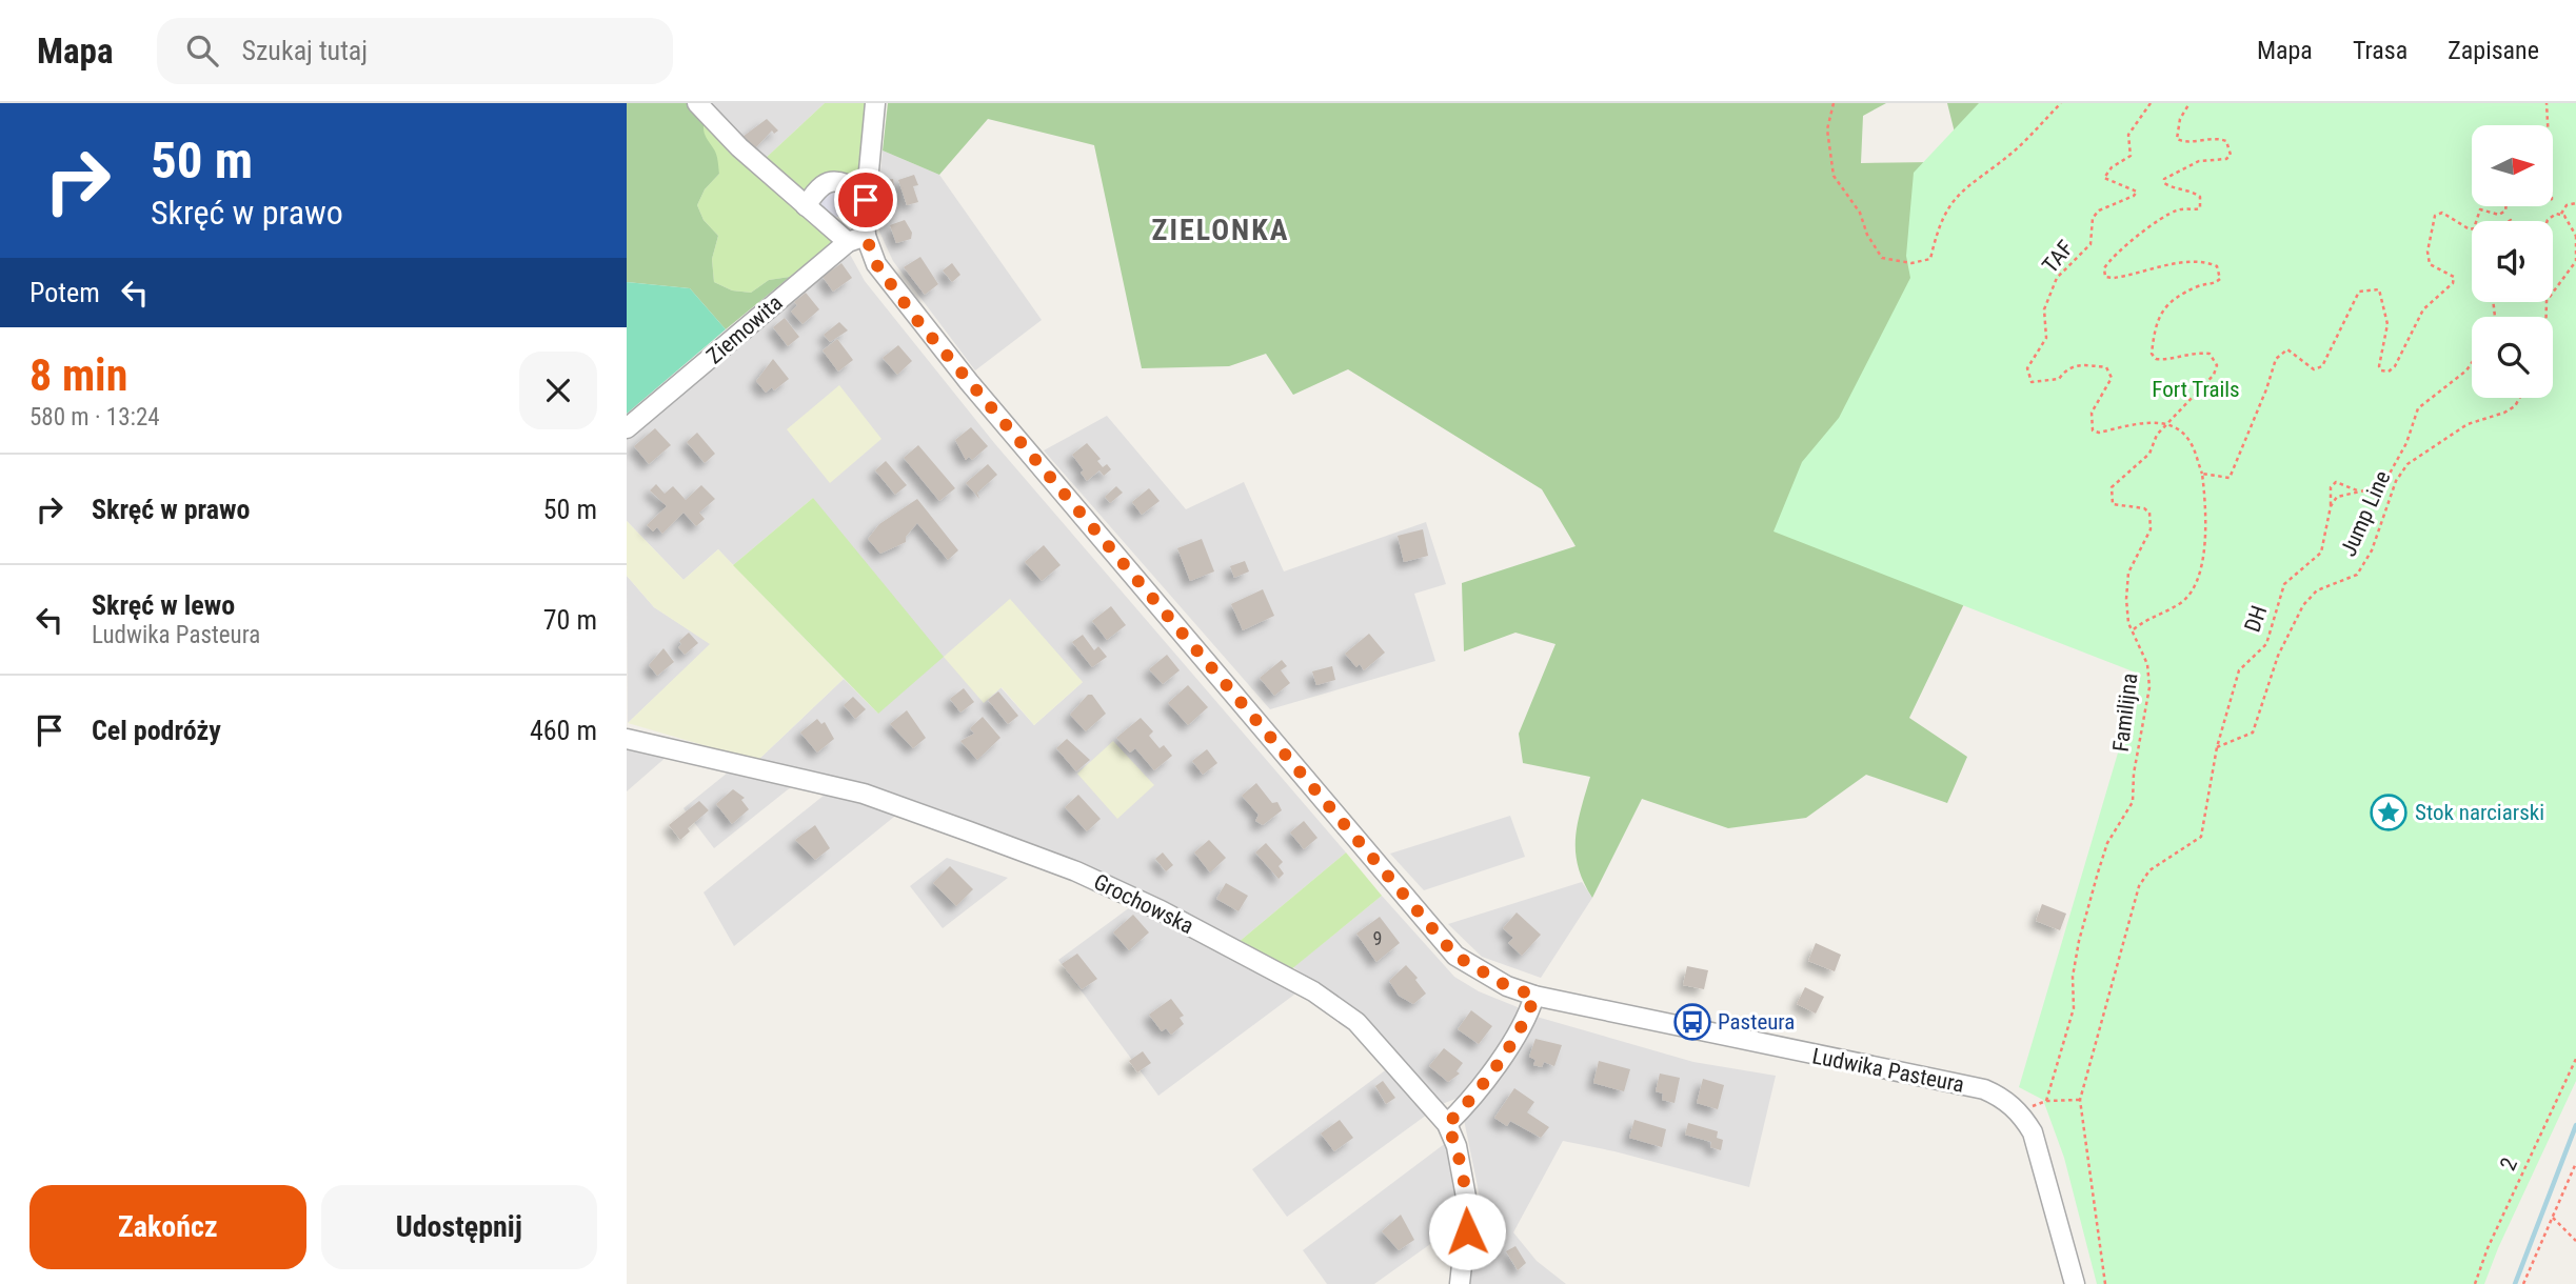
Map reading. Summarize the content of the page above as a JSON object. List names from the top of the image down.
{
  "streets": {
    "street": ["Ziemowita", "Grochowska", "Ludwika Pasteura"],
    "path": [
      "TAF",
      "Jump Line",
      "DH",
      "Familijna",
      "2"
    ]
  },
  "crossings": [
    ["TAF", "Familijna"],
    ["Ziemowita", "Ludwika Pasteura"],
    ["Jump Line", "DH"]
  ],
  "districts": ["ZIELONKA"],
  "parks": ["Fort Trails"],
  "places": {
    "place": ["Stok narciarski"],
    "bus stop": ["Pasteura"]
  },
  "house_numbers": ["9"],
  "north": "right",
  "page": {
    "header": "Mapa",
    "search": "Szukaj tutaj",
    "nav": ["Mapa", "Trasa", "Zapisane"],
    "turn": ["50 m", "Skręć w prawo"],
    "then": "Potem",
    "heading": ["8 min", "580 m · 13:24"],
    "list": [
      {
        "name": "Skręć w prawo",
        "value": "50 m"
      },
      {
        "name": "Skręć w lewo",
        "note": "Ludwika Pasteura",
        "value": "70 m"
      },
      {
        "name": "Cel podróży",
        "value": "460 m"
      }
    ],
    "buttons": ["Zakończ", "Udostępnij"]
  }
}
